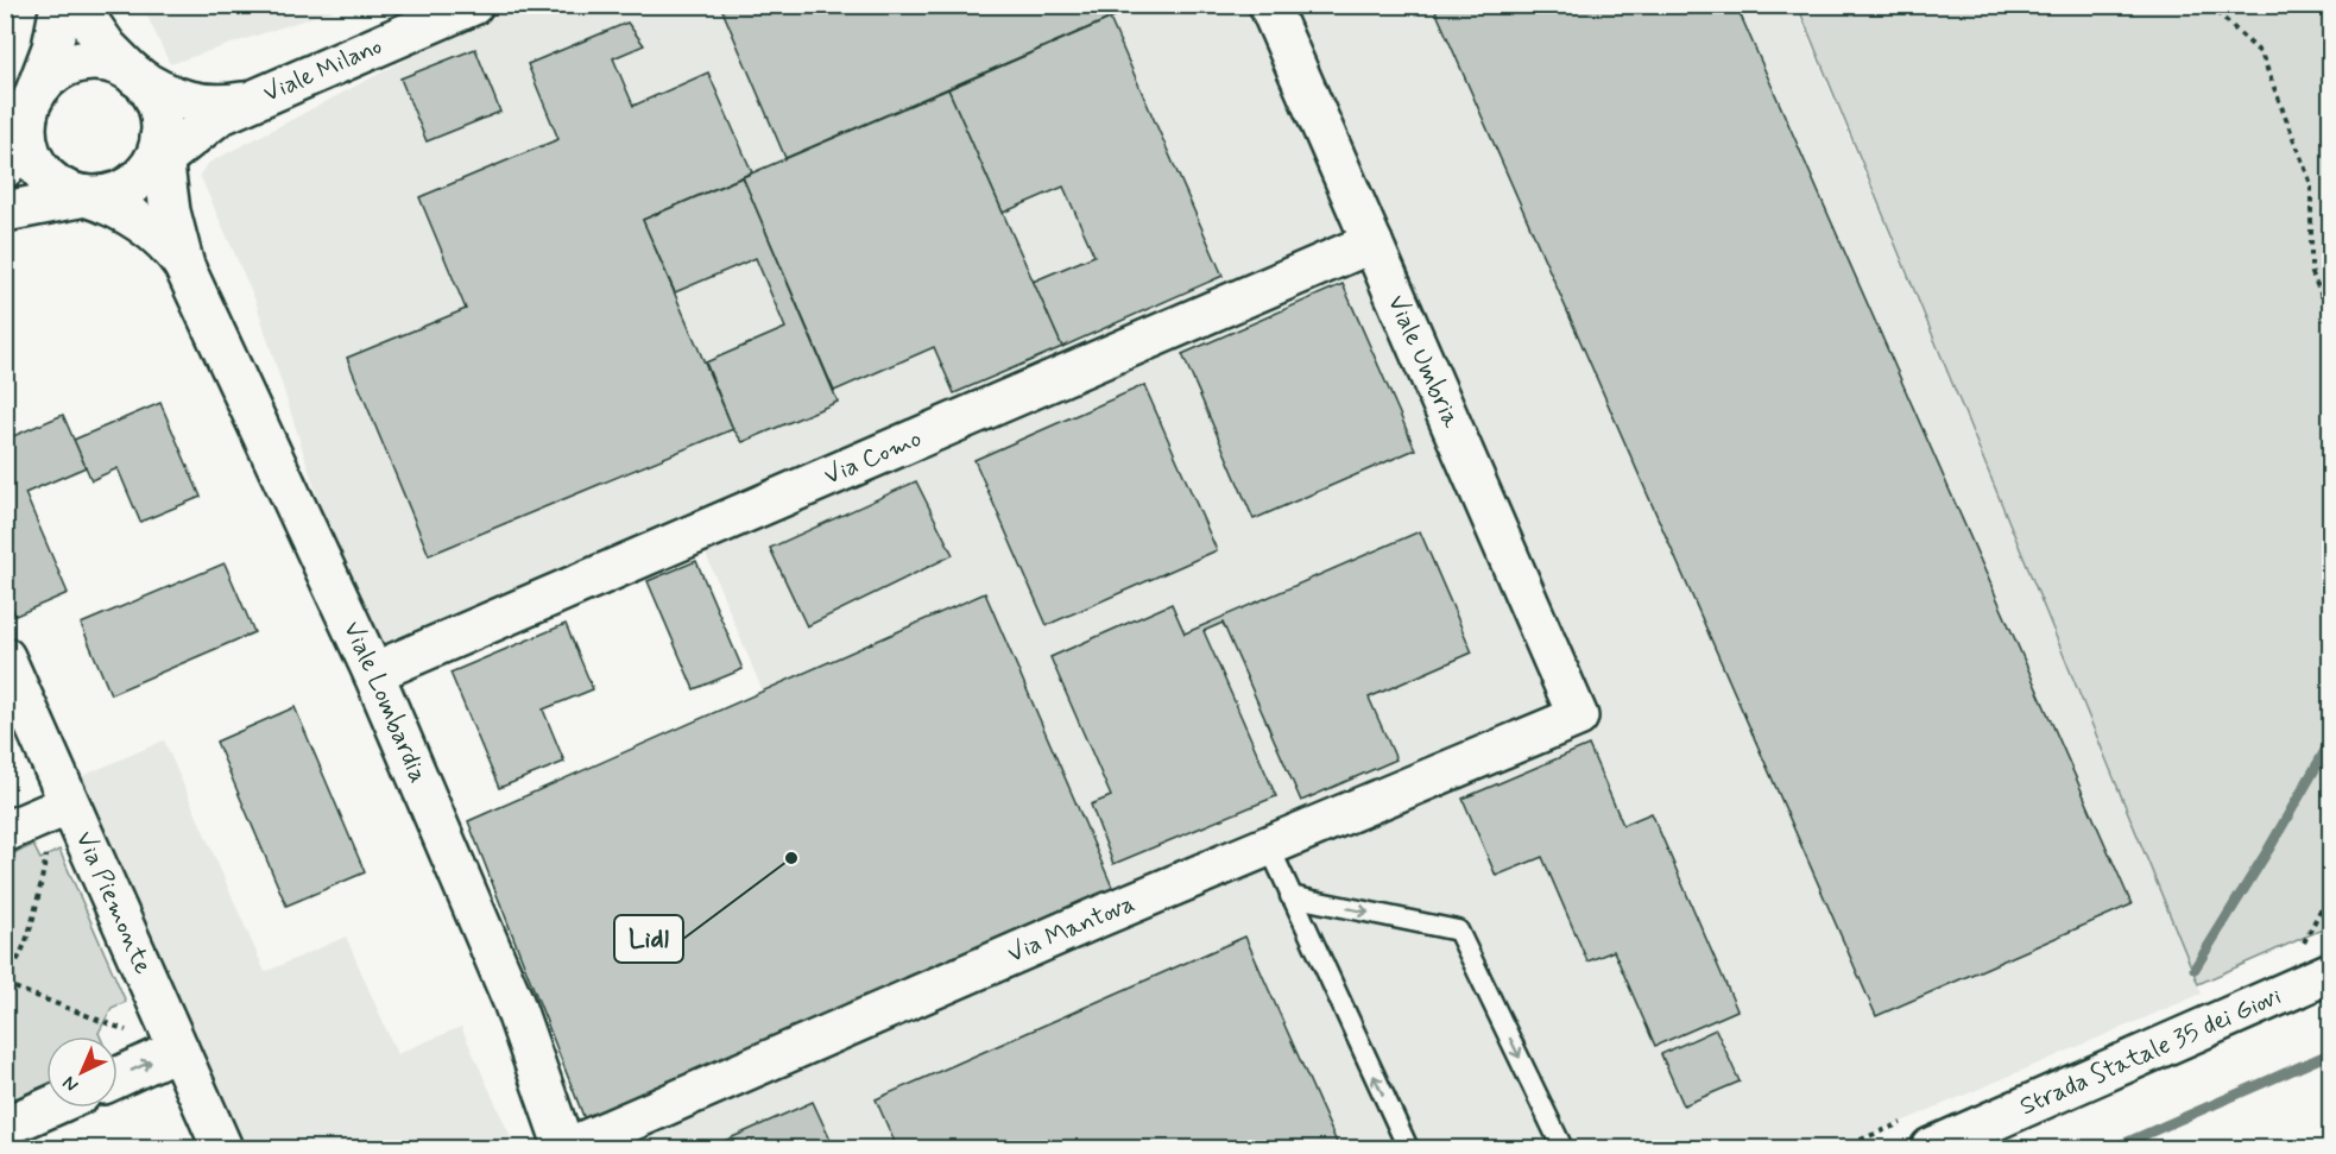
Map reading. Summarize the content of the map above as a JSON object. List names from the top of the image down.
{
  "streets": {
    "street": [
      "Viale Milano",
      "Viale Umbria",
      "Via Como",
      "Viale Lombardia",
      "Via Piemonte",
      "Via Mantova",
      "Strada Statale 35 dei Giovi"
    ]
  },
  "crossings": [
    ["Viale Umbria", "Via Como"],
    ["Viale Umbria", "Via Mantova"],
    ["Via Como", "Viale Lombardia"],
    ["Viale Lombardia", "Via Mantova"]
  ],
  "places": ["Lidl"],
  "north": "bottom left"
}
